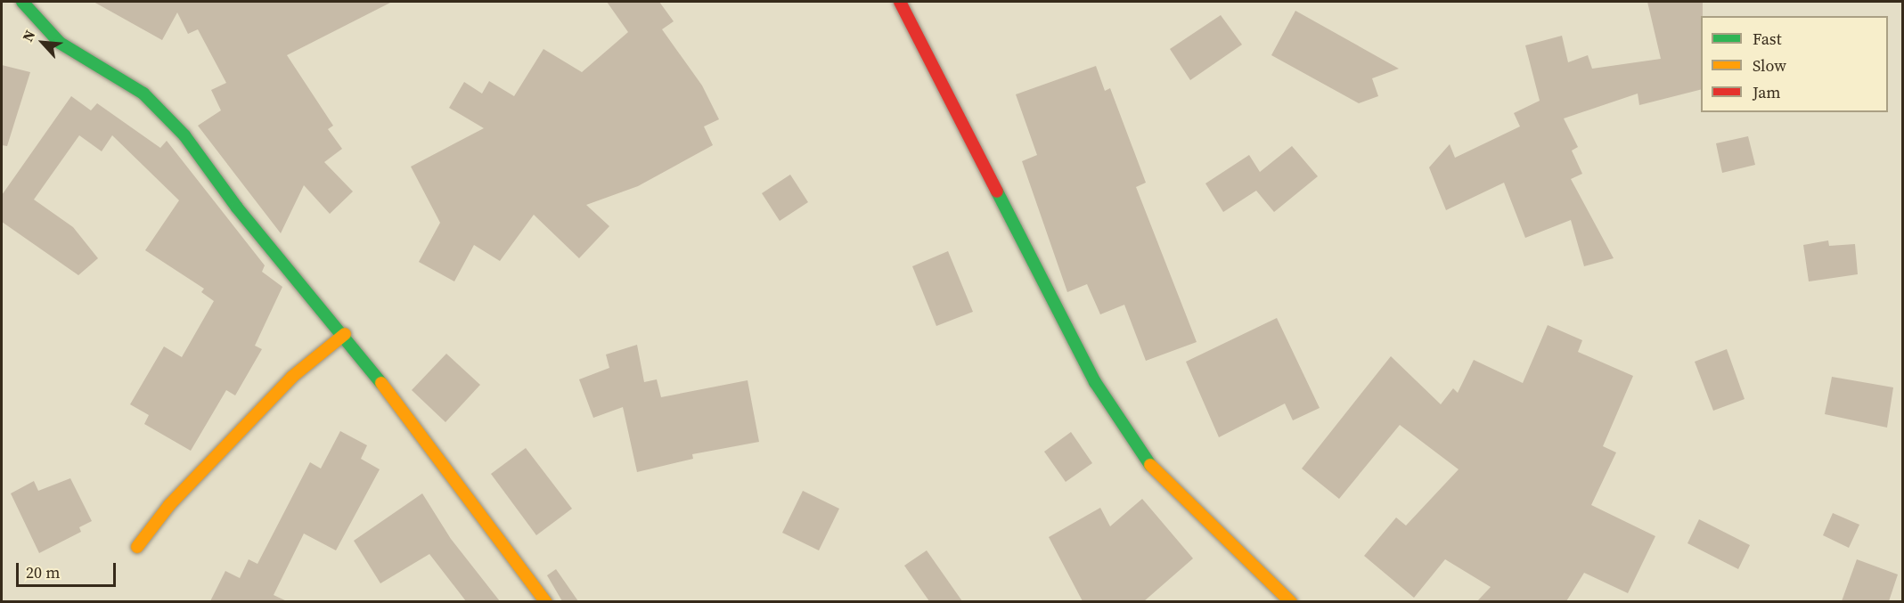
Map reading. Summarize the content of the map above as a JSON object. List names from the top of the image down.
{
  "legend": ["Fast", "Slow", "Jam"],
  "scale_bar": "20 m",
  "north": "top left"
}
